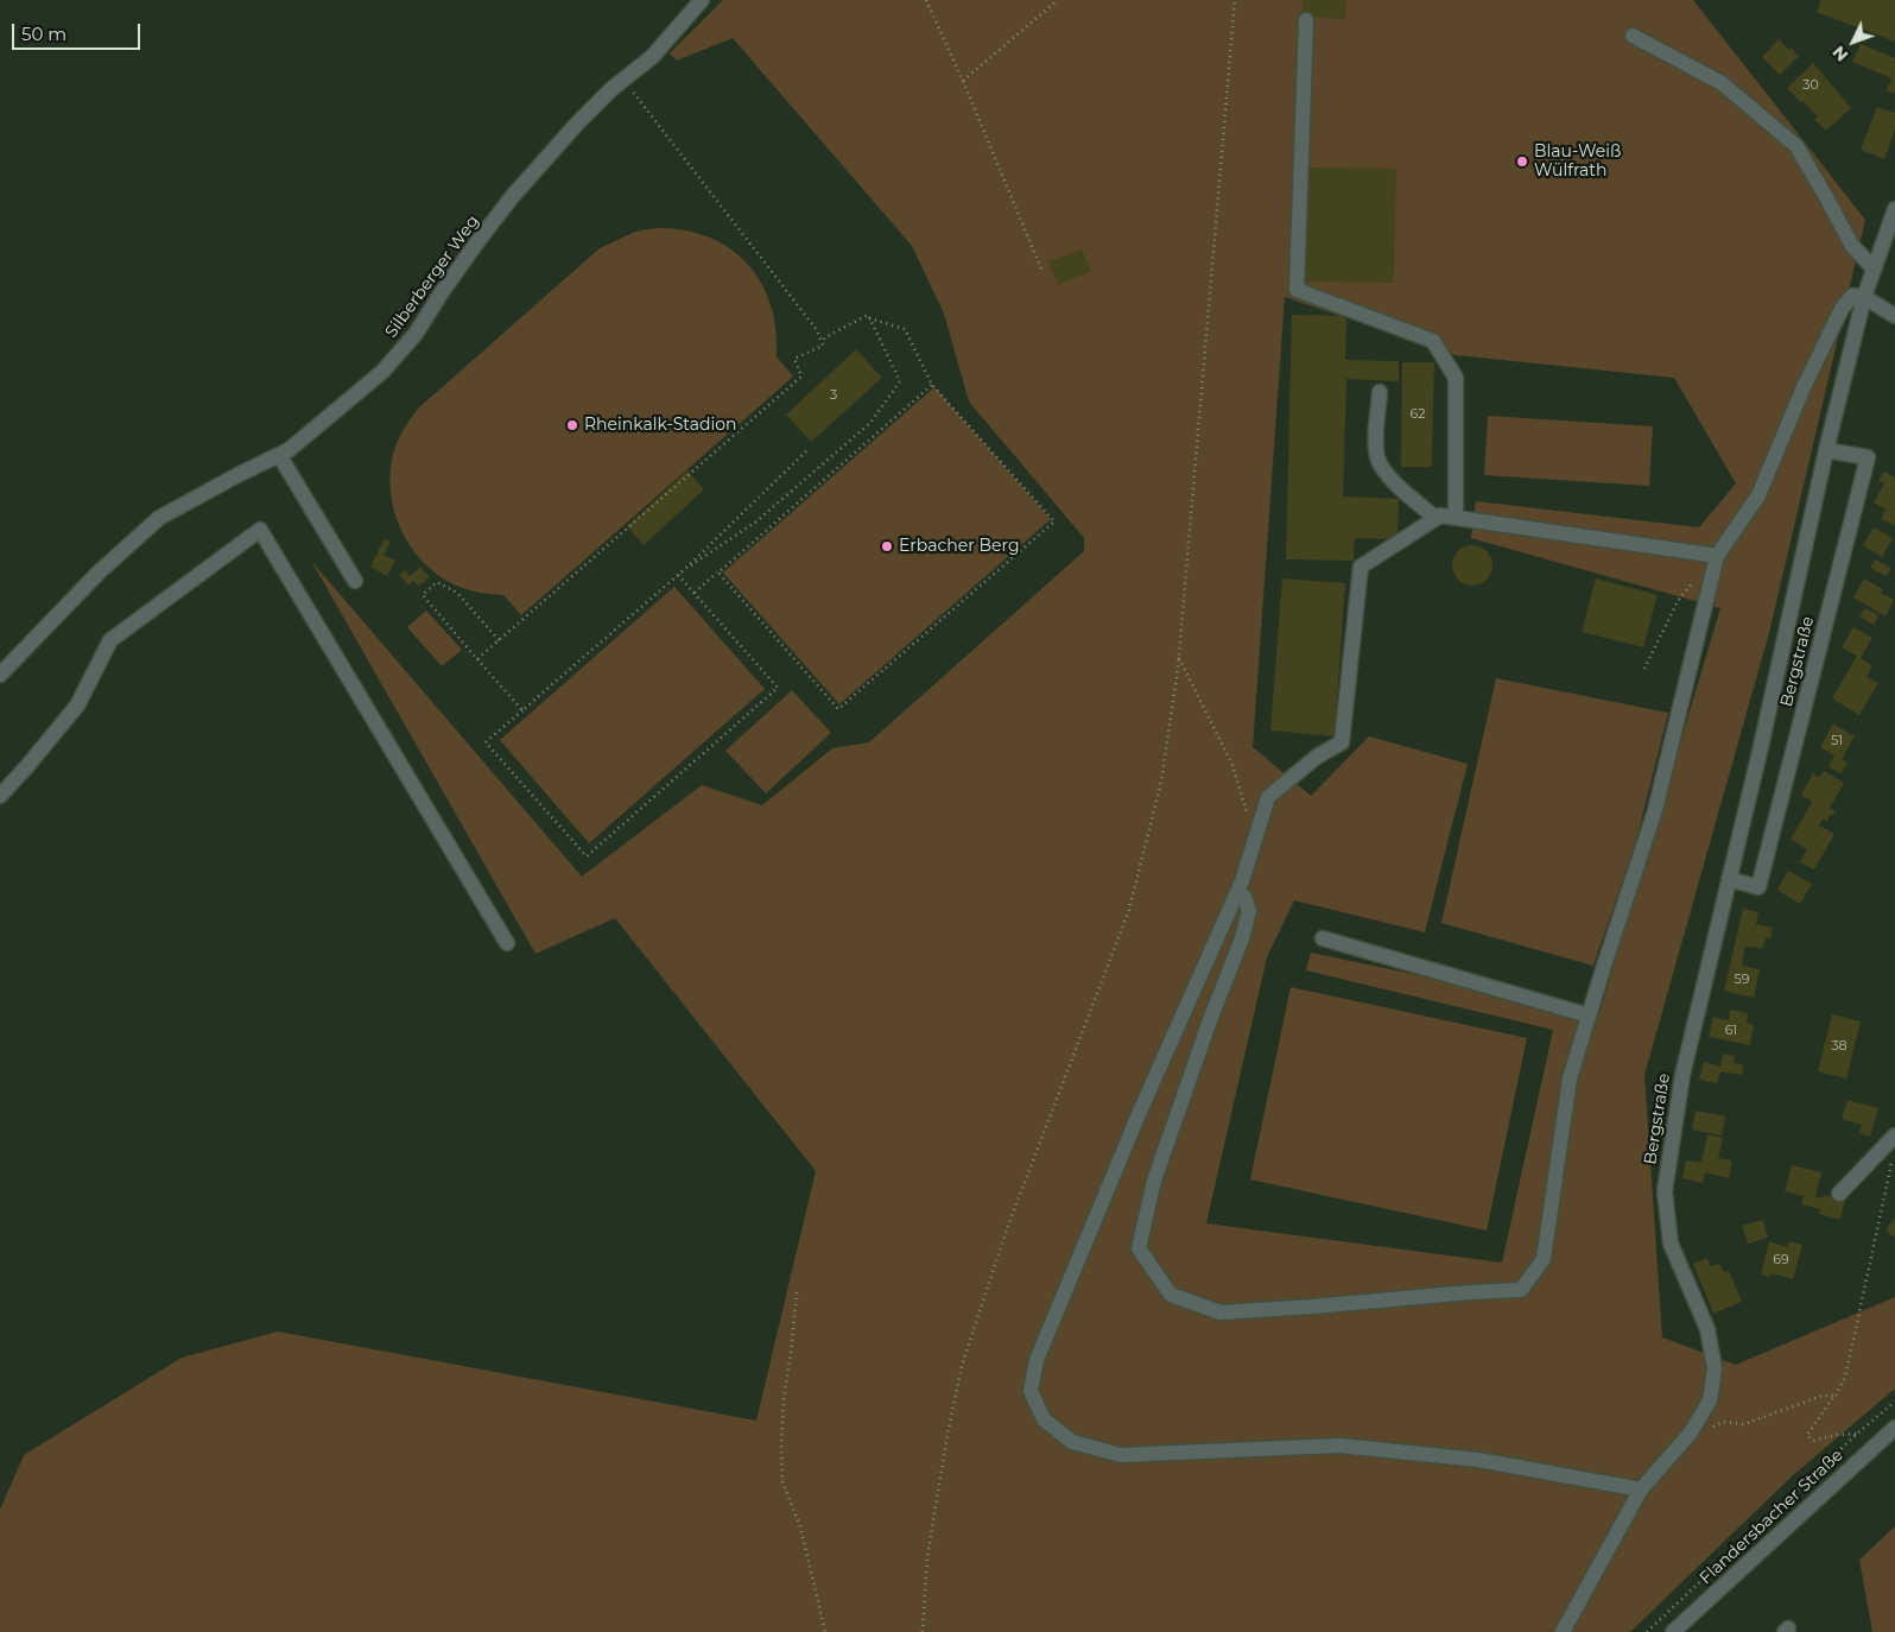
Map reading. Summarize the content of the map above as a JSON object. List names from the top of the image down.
{
  "streets": {
    "street": ["Silberberger Weg", "Bergstraße", "Flandersbacher Straße"]
  },
  "places": ["Blau-Weiß Wülfrath", "Rheinkalk-Stadion", "Erbacher Berg"],
  "house_numbers": [
    "30",
    "3",
    "62",
    "51",
    "59",
    "61",
    "38",
    "69"
  ],
  "scale_bar": "50 m",
  "north": "bottom left"
}
